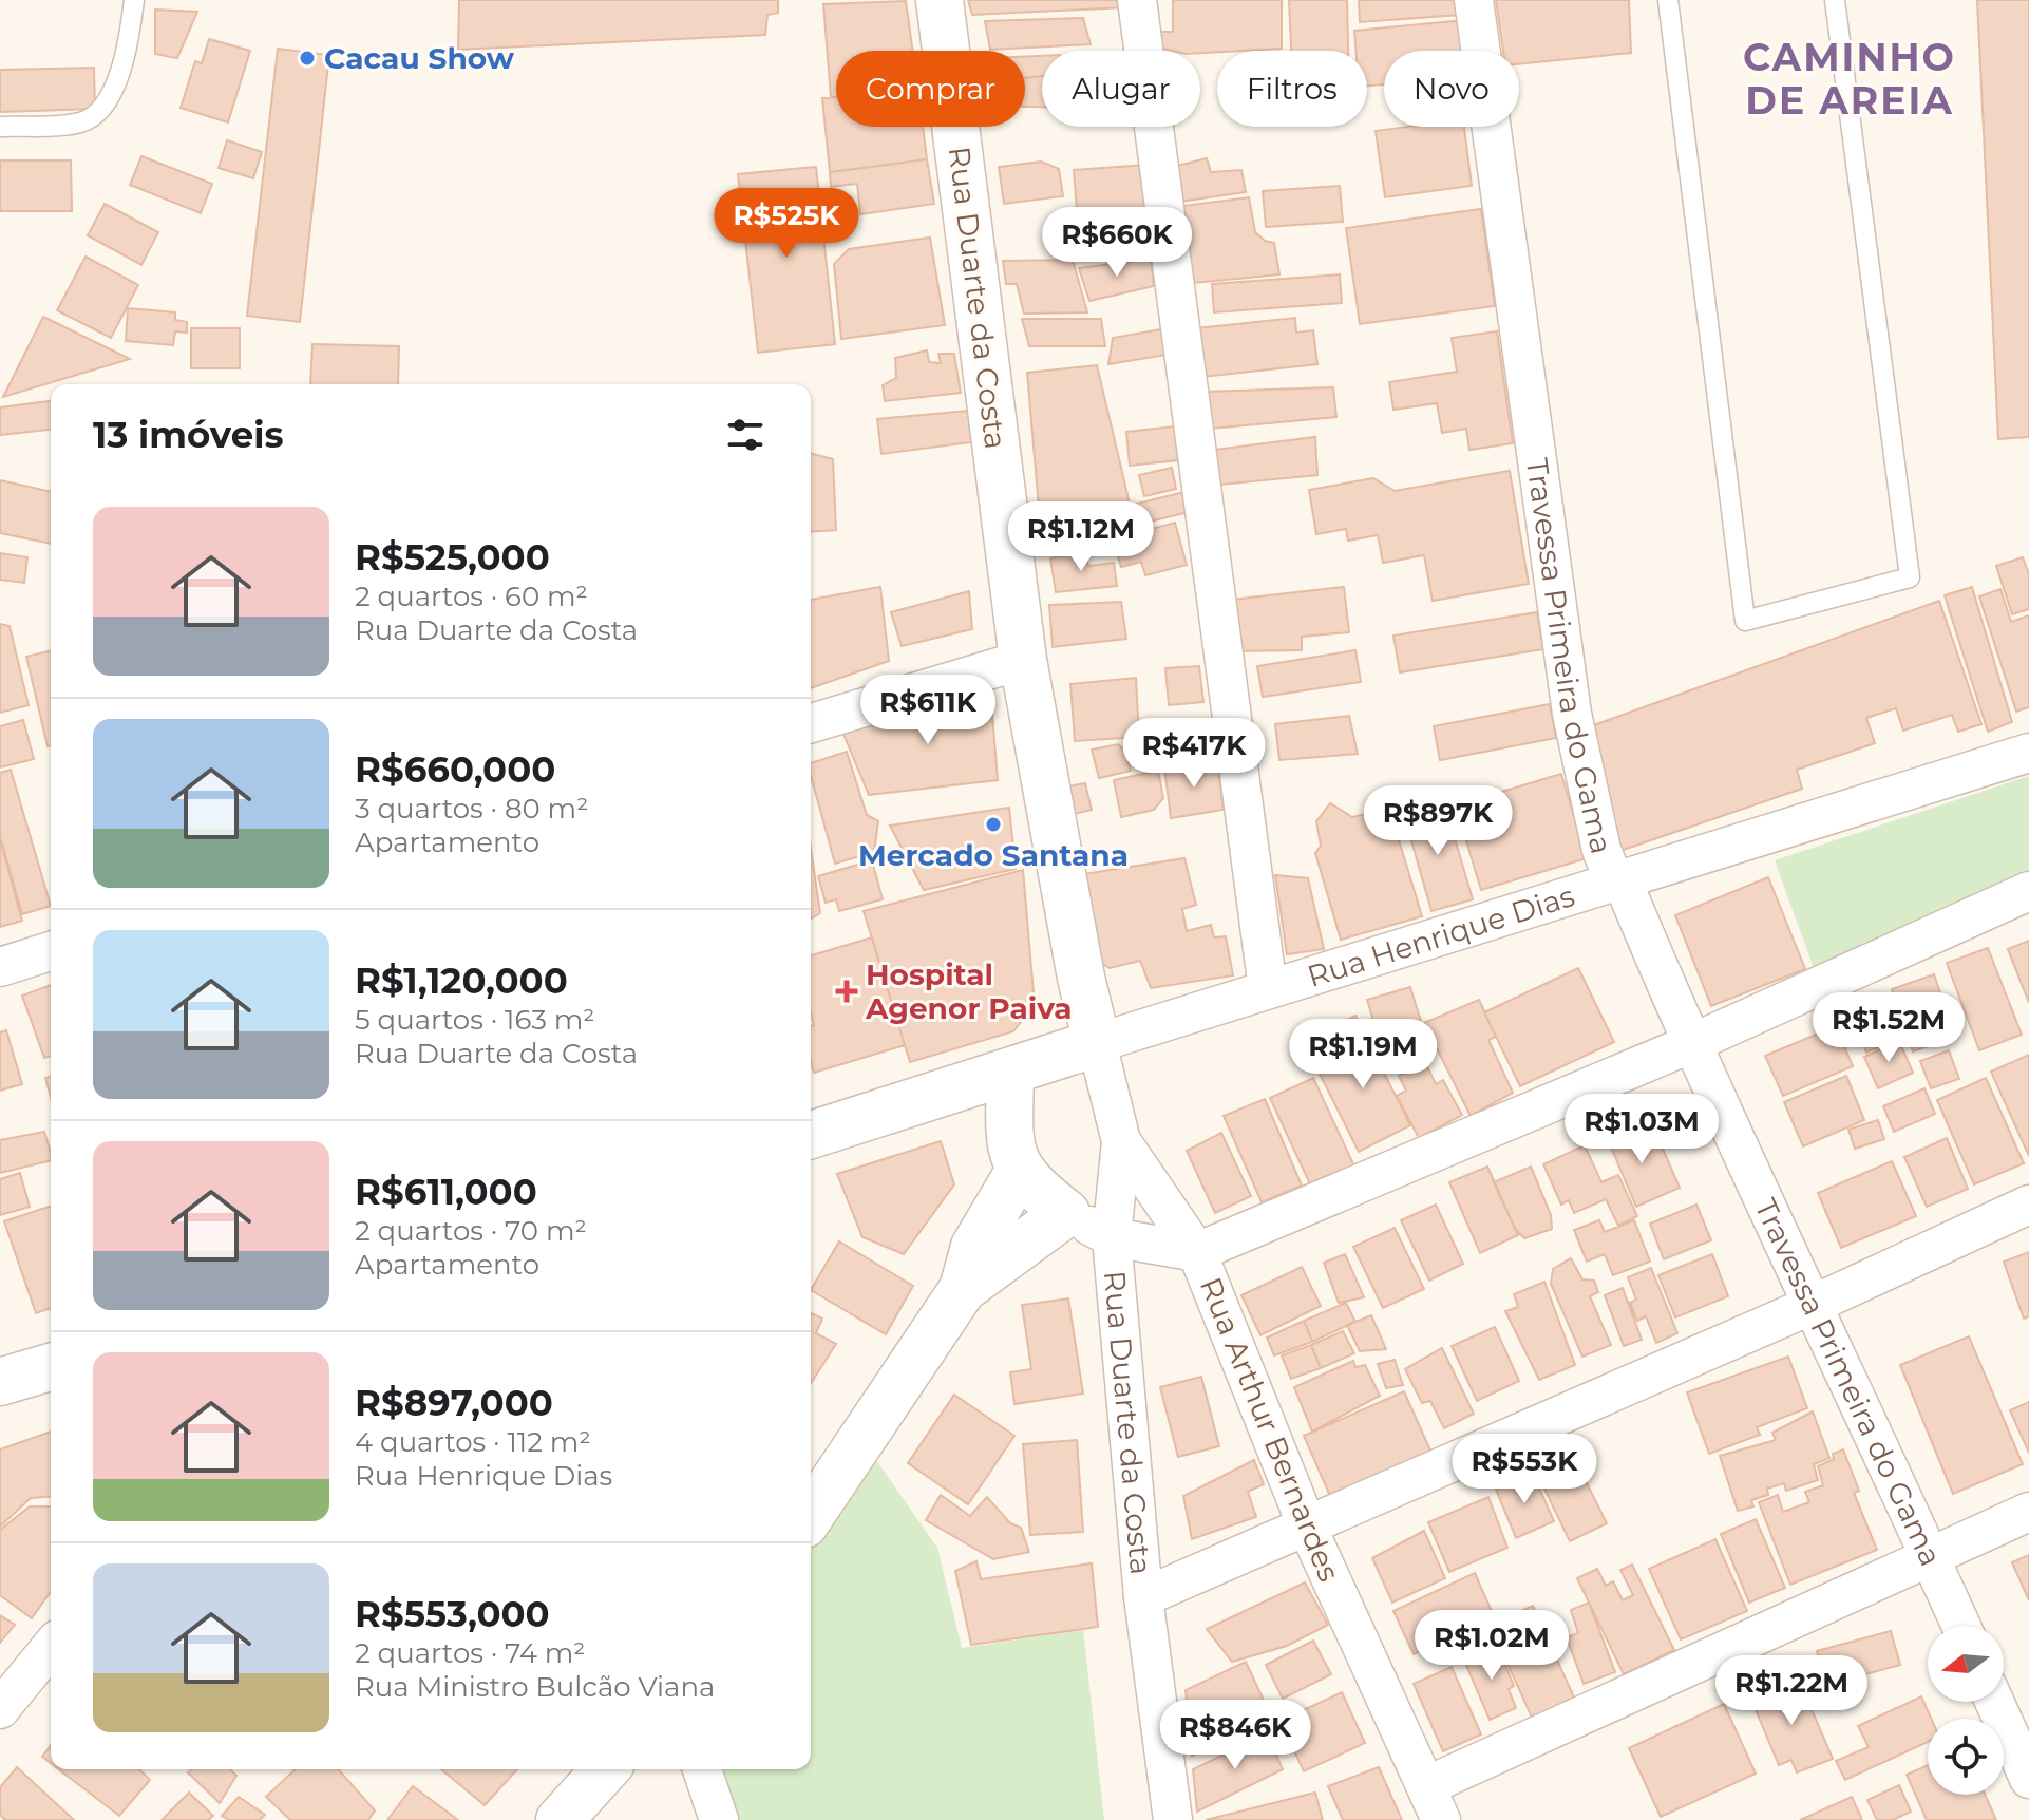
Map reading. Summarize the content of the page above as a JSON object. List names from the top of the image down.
{
  "streets": {
    "street": [
      "Rua Duarte da Costa",
      "Travessa Primeira do Gama",
      "Rua Henrique Dias",
      "Rua Arthur Bernardes"
    ]
  },
  "crossings": [
    ["Rua Duarte da Costa", "Rua Henrique Dias"],
    ["Rua Duarte da Costa", "Rua Arthur Bernardes"],
    ["Travessa Primeira do Gama", "Rua Henrique Dias"],
    ["Rua Henrique Dias", "Rua Arthur Bernardes"]
  ],
  "districts": ["CAMINHO DE AREIA"],
  "places": {
    "other": ["Cacau Show", "Mercado Santana"],
    "health": ["Hospital Agenor Paiva"]
  },
  "north": "left",
  "page": {
    "chip": [
      "Comprar",
      "Alugar",
      "Filtros",
      "Novo"
    ],
    "price": [
      "R$525K",
      "R$660K",
      "R$1.12M",
      "R$611K",
      "R$417K",
      "R$897K",
      "R$1.52M",
      "R$1.19M",
      "R$1.03M",
      "R$553K",
      "R$1.02M",
      "R$1.22M",
      "R$846K"
    ],
    "heading": "13 imóveis",
    "list": [
      {
        "name": "R$525,000",
        "note": "2 quartos · 60 m² · Rua Duarte da Costa"
      },
      {
        "name": "R$660,000",
        "note": "3 quartos · 80 m² · Apartamento"
      },
      {
        "name": "R$1,120,000",
        "note": "5 quartos · 163 m² · Rua Duarte da Costa"
      },
      {
        "name": "R$611,000",
        "note": "2 quartos · 70 m² · Apartamento"
      },
      {
        "name": "R$897,000",
        "note": "4 quartos · 112 m² · Rua Henrique Dias"
      },
      {
        "name": "R$553,000",
        "note": "2 quartos · 74 m² · Rua Ministro Bulcão Viana"
      }
    ]
  }
}
